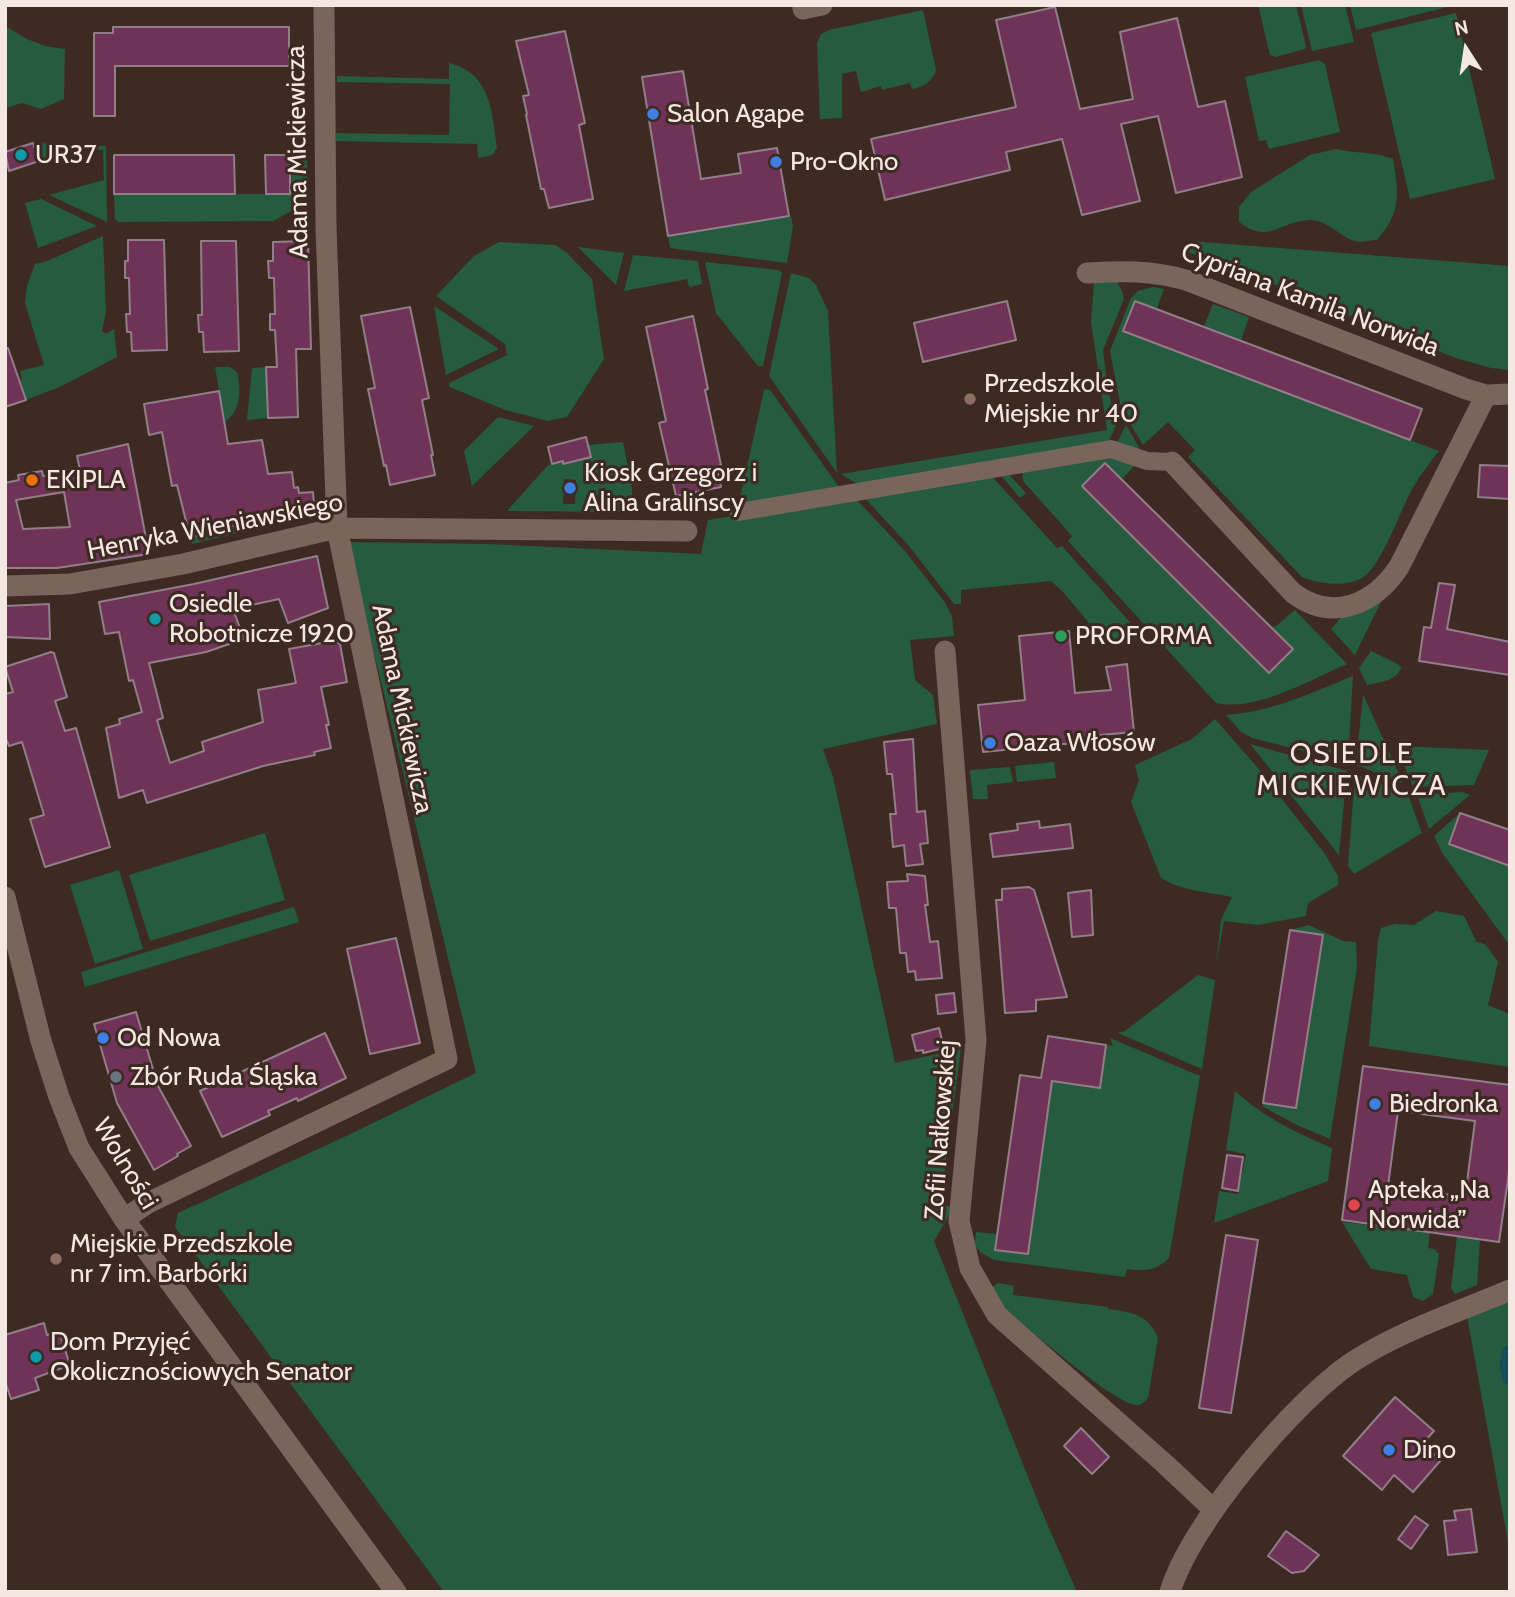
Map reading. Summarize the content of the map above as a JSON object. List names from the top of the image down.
{
  "streets": {
    "street": [
      "Adama Mickiewicza",
      "Cypriana Kamila Norwida",
      "Henryka Wieniawskiego",
      "Zofii Nałkowskiej",
      "Wolności"
    ]
  },
  "crossings": [
    ["Adama Mickiewicza", "Henryka Wieniawskiego"],
    ["Adama Mickiewicza", "Wolności"]
  ],
  "districts": ["OSIEDLE MICKIEWICZA"],
  "places": [
    "Salon Agape",
    "UR37",
    "Pro-Okno",
    "Przedszkole Miejskie nr 40",
    "EKIPLA",
    "Kiosk Grzegorz i Alina Gralińscy",
    "Osiedle Robotnicze 1920",
    "PROFORMA",
    "Oaza Włosów",
    "Od Nowa",
    "Zbór Ruda Śląska",
    "Biedronka",
    "Apteka „Na Norwida”",
    "Miejskie Przedszkole nr 7 im. Barbórki",
    "Dom Przyjęć Okolicznościowych Senator",
    "Dino"
  ],
  "north": "top"
}
